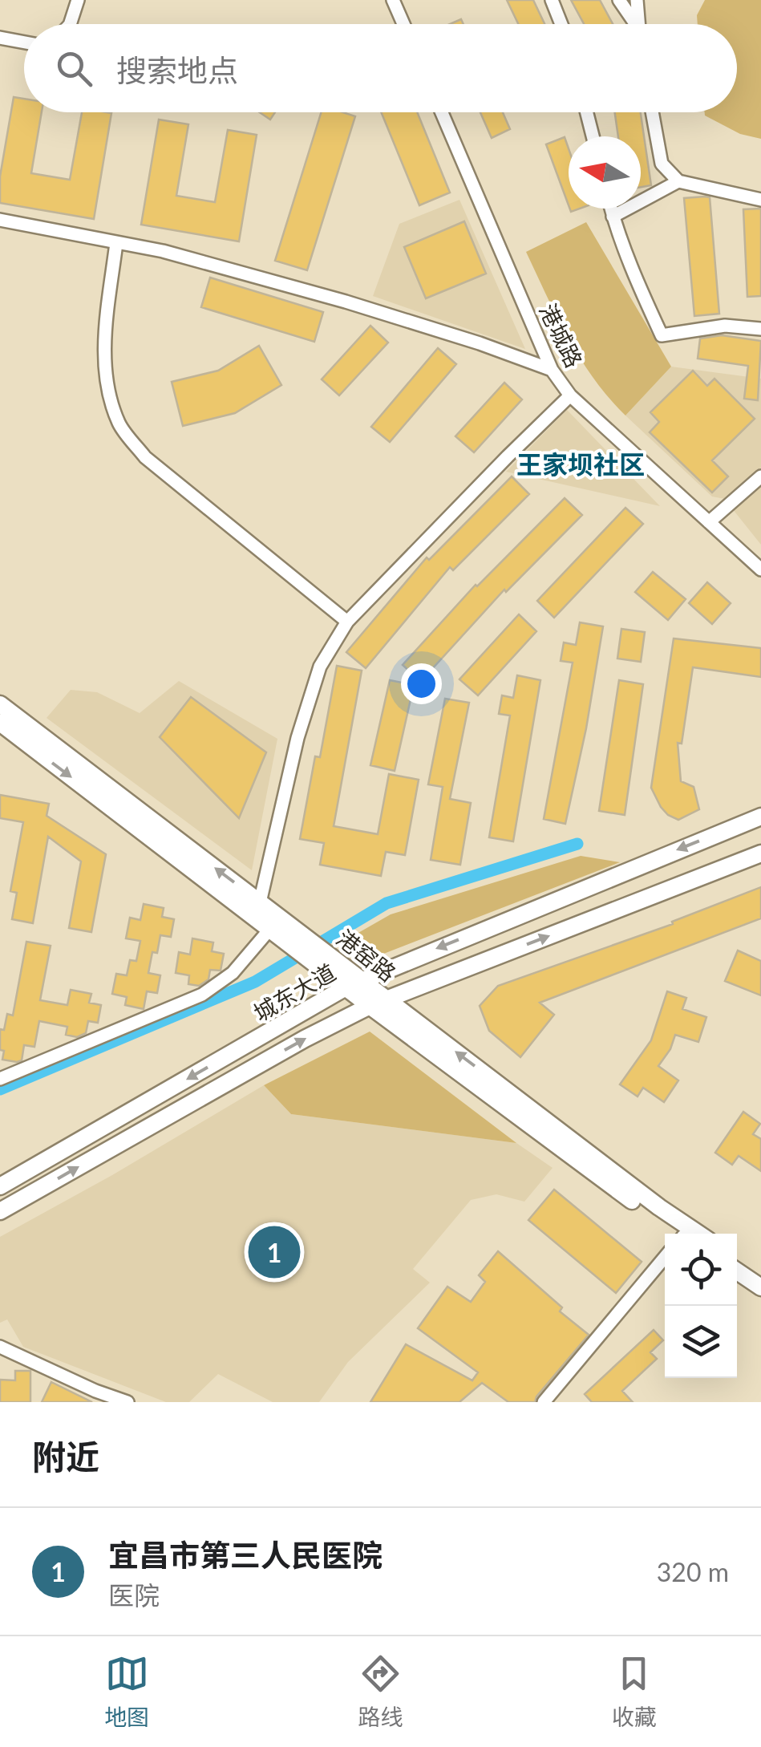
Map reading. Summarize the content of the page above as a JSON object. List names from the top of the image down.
{
  "streets": {
    "main road": ["港窑路", "城东大道"],
    "street": ["港城路"]
  },
  "crossings": [
    ["港窑路", "城东大道"]
  ],
  "districts": ["王家坝社区"],
  "north": "left",
  "page": {
    "search": "搜索地点",
    "pins": "1",
    "heading": "附近",
    "list": [
      {
        "mark": "1",
        "name": "宜昌市第三人民医院",
        "note": "医院",
        "value": "320 m"
      }
    ],
    "nav": ["地图", "路线", "收藏"]
  }
}
